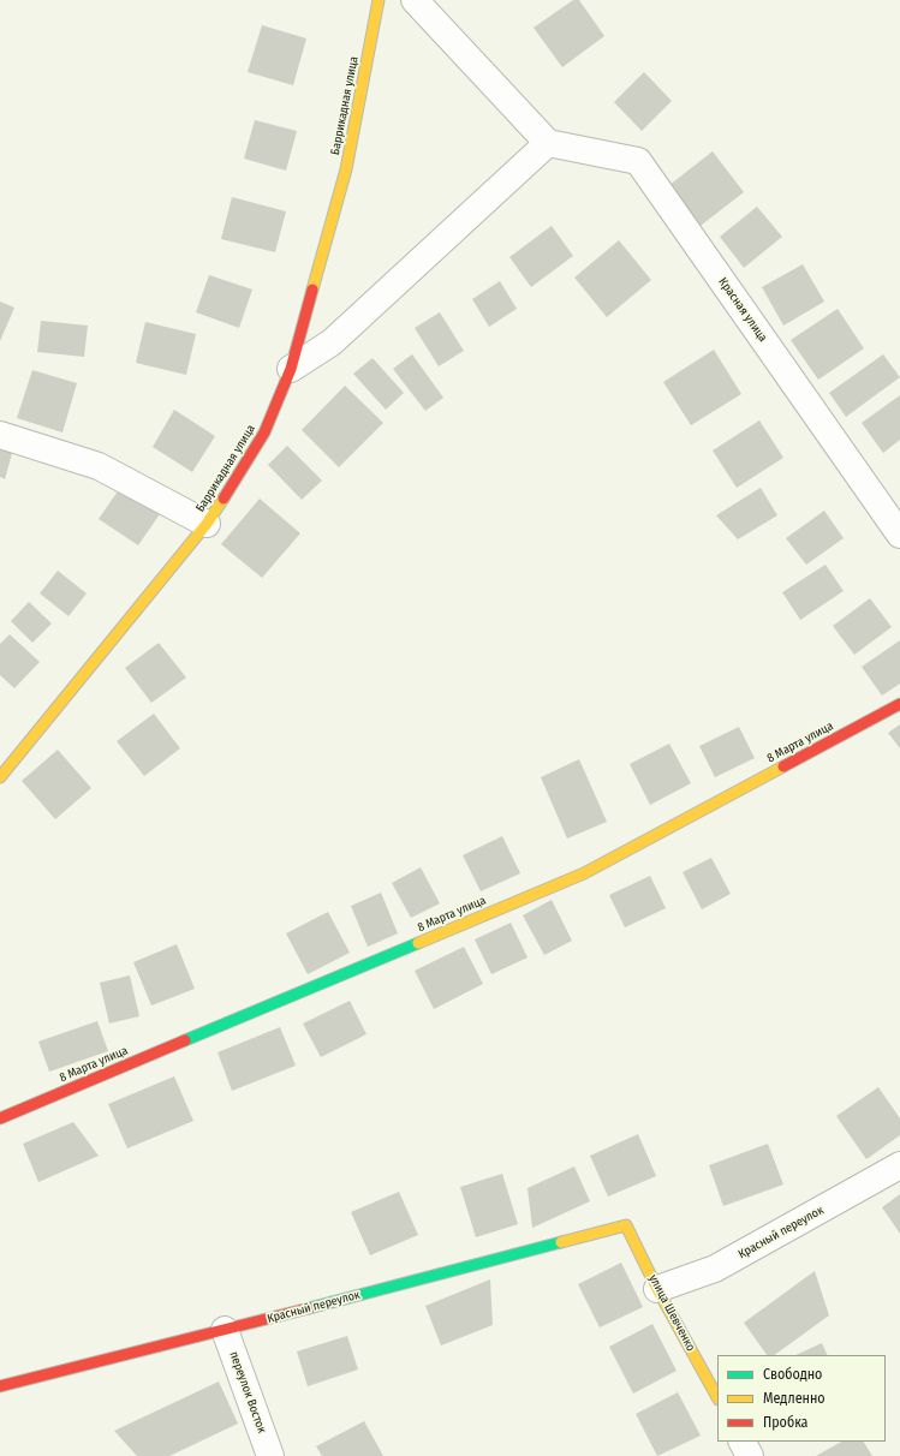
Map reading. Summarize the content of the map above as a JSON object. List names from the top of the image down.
{
  "streets": {
    "street": [
      "Баррикадная улица",
      "Красная улица",
      "8 Марта улица",
      "Красный переулок",
      "улица Шевченко",
      "переулок Восток"
    ]
  },
  "crossings": [
    ["Красный переулок", "улица Шевченко"],
    ["Красный переулок", "переулок Восток"]
  ],
  "legend": ["Свободно", "Медленно", "Пробка"]
}
